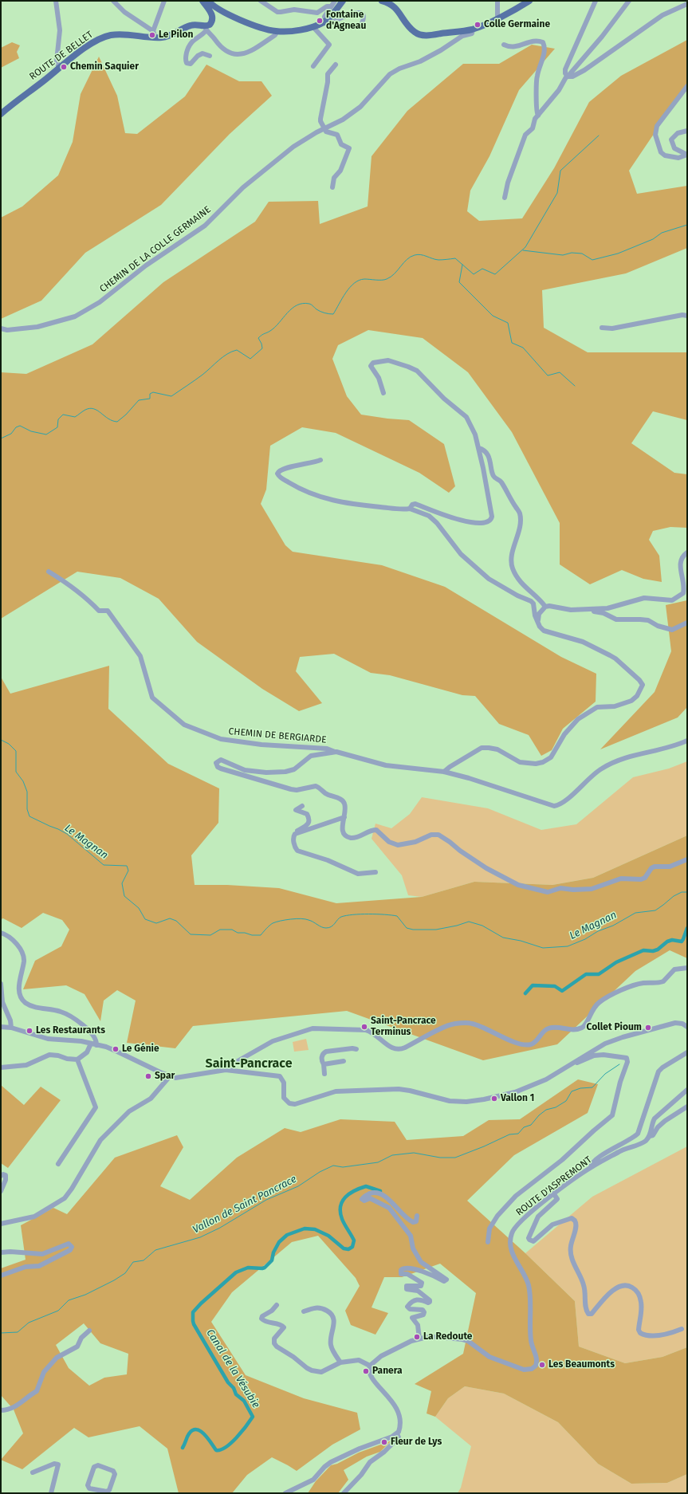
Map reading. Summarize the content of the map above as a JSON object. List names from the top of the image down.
{
  "streets": {
    "main road": ["ROUTE DE BELLET"],
    "street": ["CHEMIN DE LA COLLE GERMAINE", "CHEMIN DE BERGIARDE", "ROUTE D'ASPREMONT"]
  },
  "districts": ["Saint-Pancrace"],
  "water": ["Le Magnan", "Vallon de Saint Pancrace", "Canal de la Vésubie"],
  "places": [
    "Fontaine d'Agneau",
    "Colle Germaine",
    "Le Pilon",
    "Chemin Saquier",
    "Saint-Pancrace Terminus",
    "Collet Pioum",
    "Les Restaurants",
    "Le Génie",
    "Spar",
    "Vallon 1",
    "La Redoute",
    "Les Beaumonts",
    "Panera",
    "Fleur de Lys"
  ]
}
